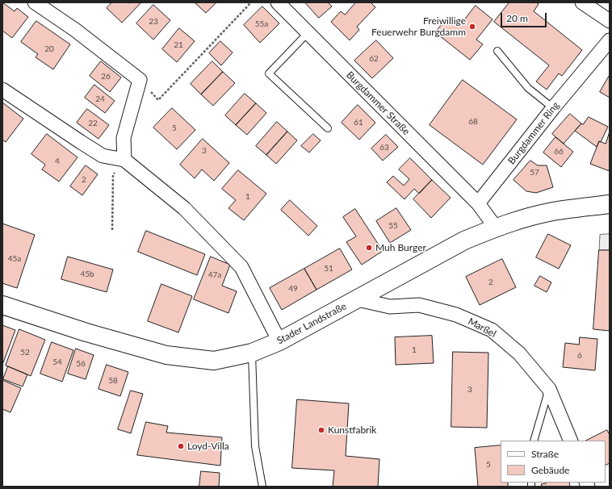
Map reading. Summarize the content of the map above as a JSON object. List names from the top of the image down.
{
  "streets": {
    "street": [
      "Burgdammer Straße",
      "Burgdammer Ring",
      "Stader Landstraße",
      "Marßel"
    ]
  },
  "crossings": [
    ["Burgdammer Straße", "Burgdammer Ring"],
    ["Stader Landstraße", "Marßel"]
  ],
  "places": [
    "Freiwillige Feuerwehr Burgdamm",
    "Muh Burger",
    "Kunstfabrik",
    "Loyd-Villa"
  ],
  "house_numbers": [
    "23",
    "55a",
    "21",
    "20",
    "62",
    "26",
    "24",
    "68",
    "61",
    "22",
    "5",
    "63",
    "3",
    "66",
    "4",
    "57",
    "2",
    "1",
    "55",
    "45a",
    "51",
    "45b",
    "47a",
    "2",
    "49",
    "1",
    "52",
    "6",
    "54",
    "56",
    "58",
    "3",
    "5"
  ],
  "legend": ["Straße", "Gebäude"],
  "scale_bar": "20 m"
}
